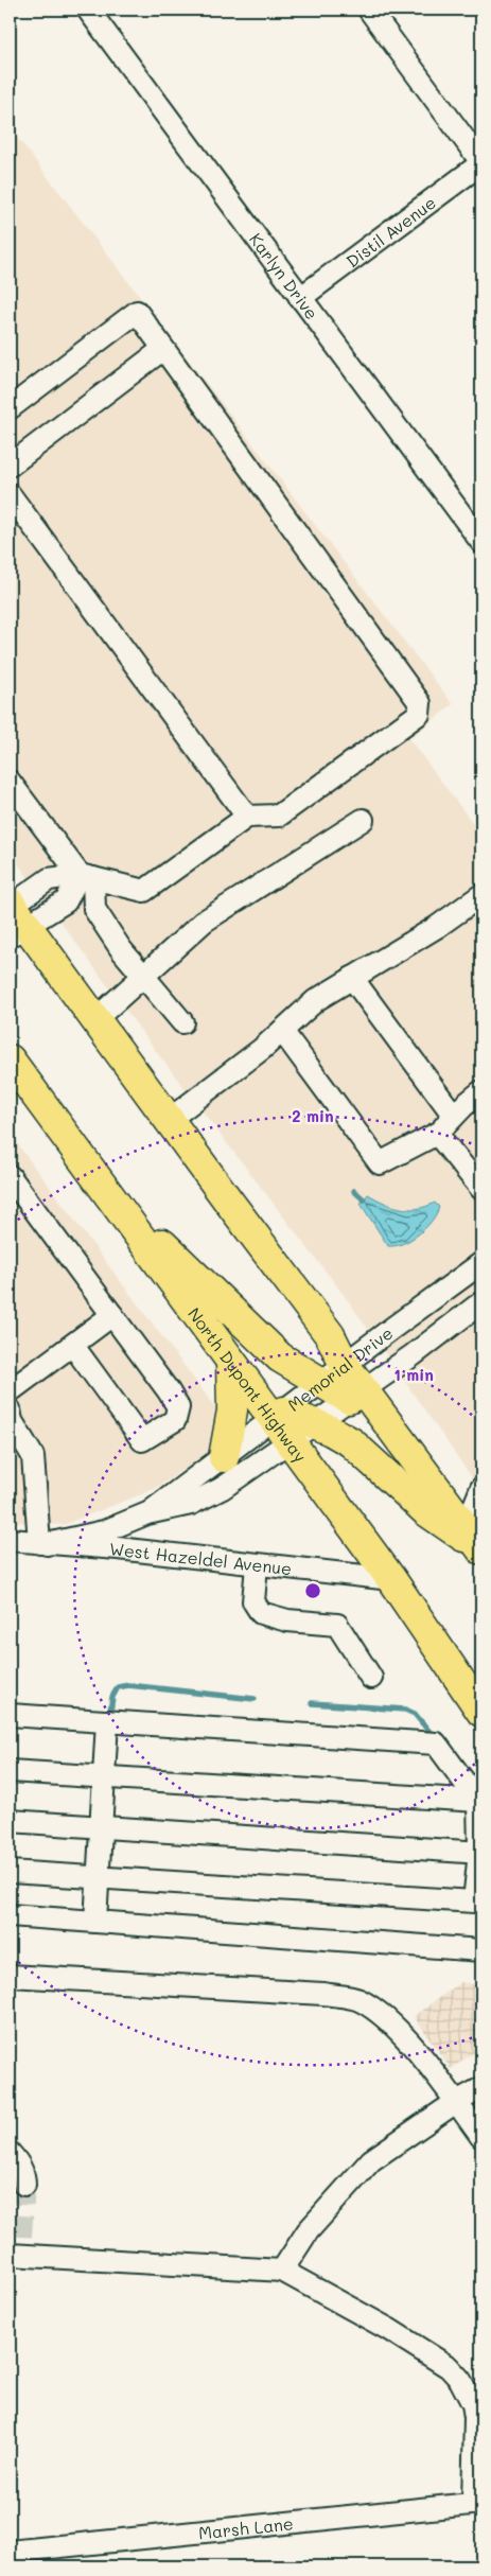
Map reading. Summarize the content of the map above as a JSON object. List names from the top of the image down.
{
  "streets": {
    "highway": ["North Dupont Highway"],
    "street": [
      "Distil Avenue",
      "Karlyn Drive",
      "Memorial Drive",
      "West Hazeldel Avenue",
      "Marsh Lane"
    ]
  },
  "crossings": [
    ["Distil Avenue", "Karlyn Drive"],
    ["Memorial Drive", "North Dupont Highway"],
    ["Memorial Drive", "West Hazeldel Avenue"],
    ["North Dupont Highway", "West Hazeldel Avenue"]
  ],
  "rings": ["2 min", "1 min"]
}
